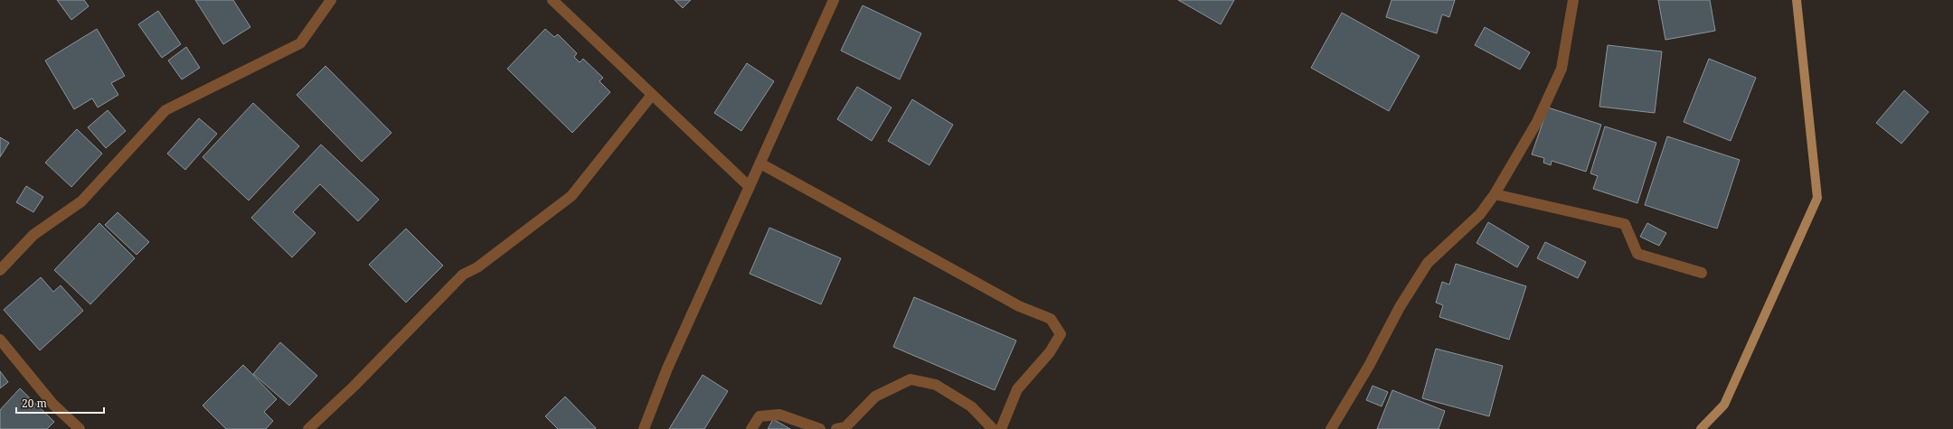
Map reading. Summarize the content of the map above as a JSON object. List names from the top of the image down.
{
  "scale_bar": "20 m"
}
